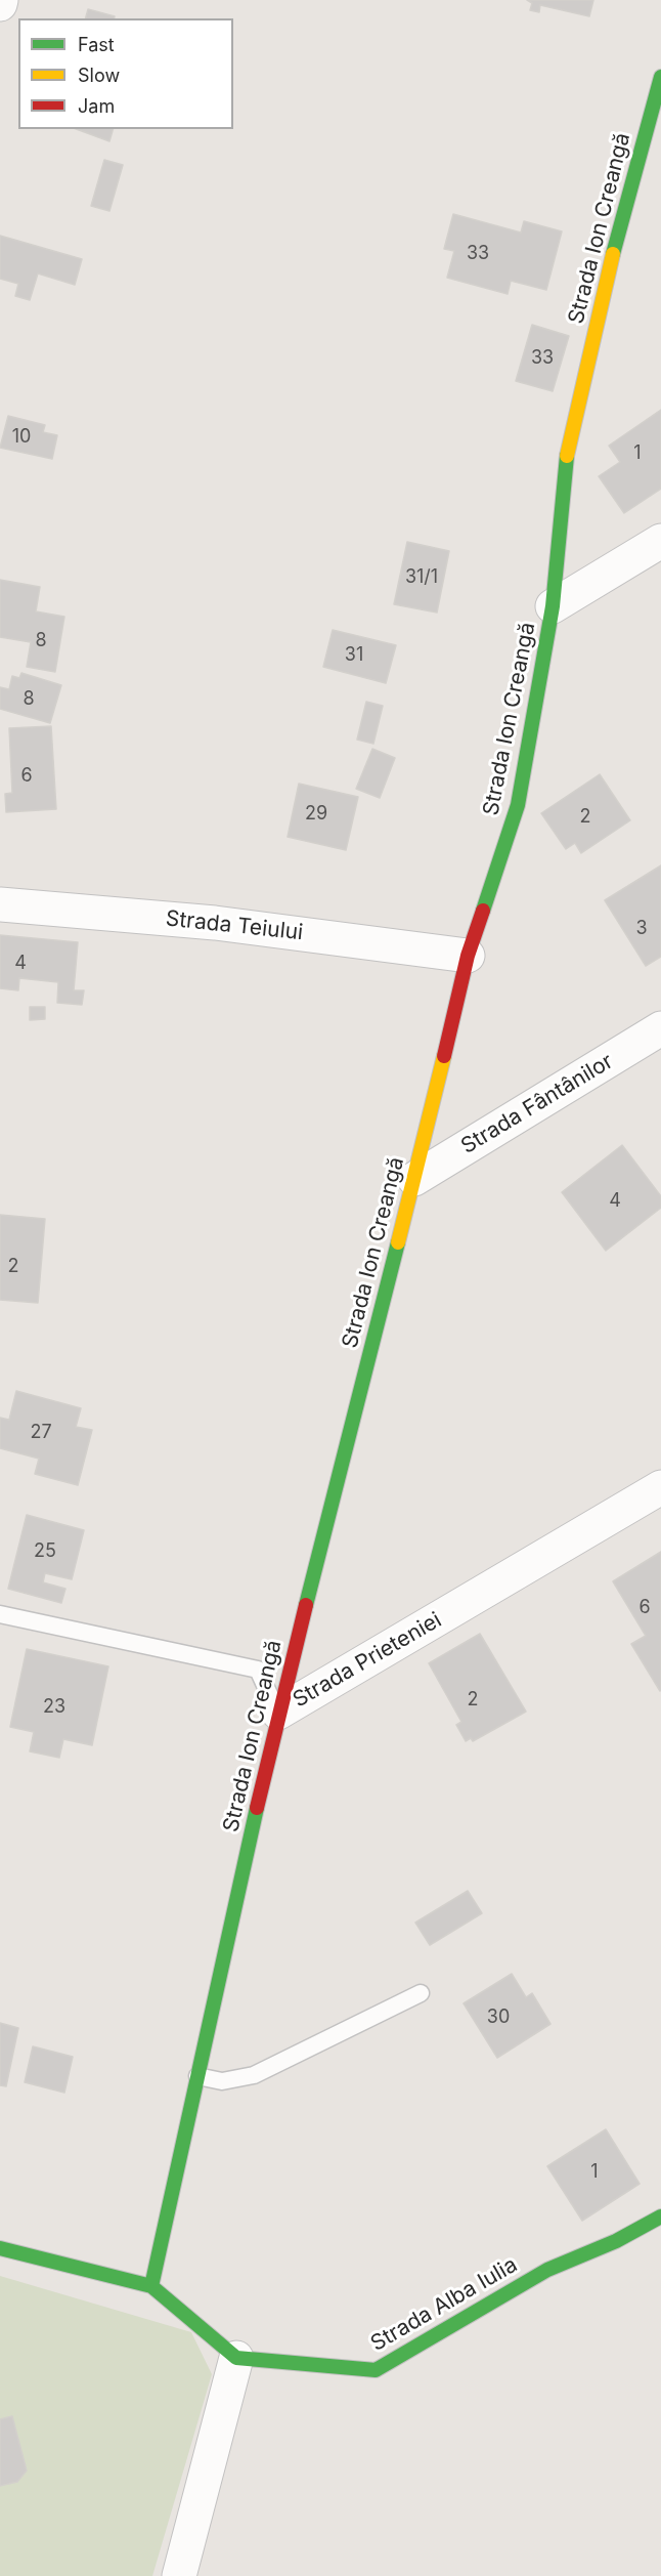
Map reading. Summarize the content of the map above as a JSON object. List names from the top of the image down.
{
  "streets": {
    "street": [
      "Strada Ion Creangă",
      "Strada Teiului",
      "Strada Fântânilor",
      "Strada Prieteniei",
      "Strada Alba Iulia"
    ]
  },
  "crossings": [
    ["Strada Ion Creangă", "Strada Teiului"],
    ["Strada Ion Creangă", "Strada Fântânilor"],
    ["Strada Ion Creangă", "Strada Prieteniei"]
  ],
  "house_numbers": [
    "33",
    "33",
    "10",
    "1",
    "31/1",
    "8",
    "31",
    "8",
    "6",
    "29",
    "2",
    "3",
    "4",
    "4",
    "2",
    "27",
    "25",
    "6",
    "2",
    "23",
    "30",
    "1"
  ],
  "legend": ["Fast", "Slow", "Jam"]
}
